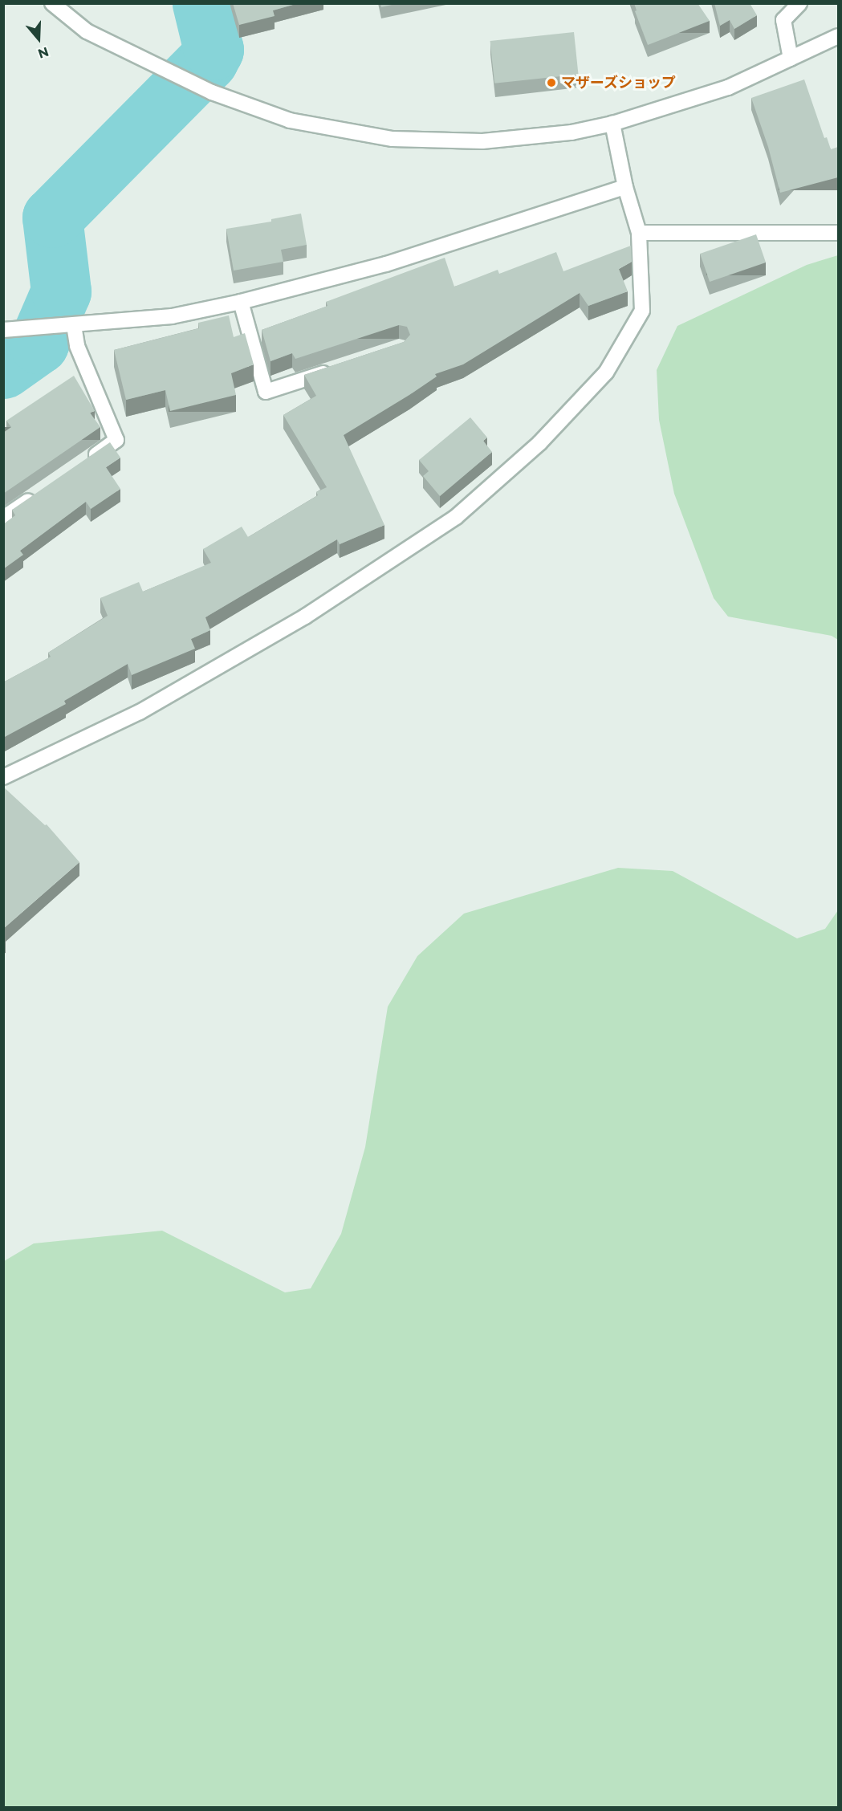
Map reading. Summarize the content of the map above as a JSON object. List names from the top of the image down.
{
  "places": ["マザーズショップ"],
  "north": "bottom"
}
